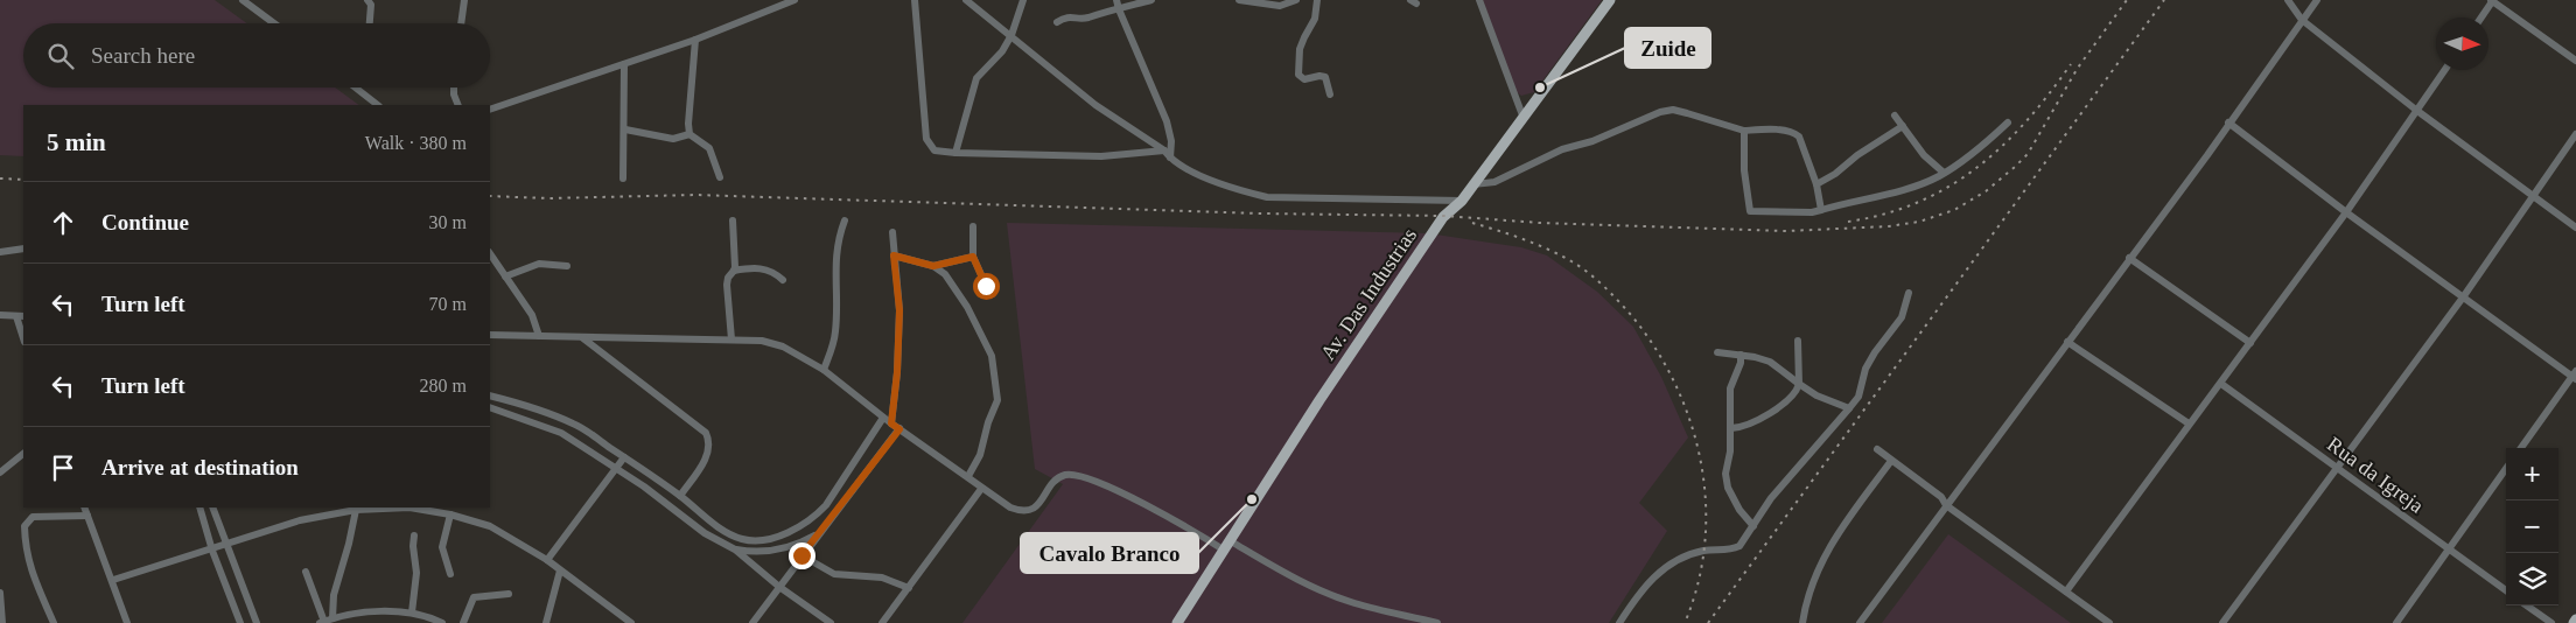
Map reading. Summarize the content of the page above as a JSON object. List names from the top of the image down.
{
  "streets": {
    "main road": ["Av. Das Industrias"],
    "street": ["Rua da Igreja"]
  },
  "places": ["Zuide", "Cavalo Branco"],
  "north": "right",
  "page": {
    "search": "Search here",
    "heading": ["5 min", "Walk · 380 m"],
    "list": [
      ["Continue", "30 m"],
      ["Turn left", "70 m"],
      ["Turn left", "280 m"],
      "Arrive at destination"
    ],
    "map_buttons": ["+", "−"]
  }
}
